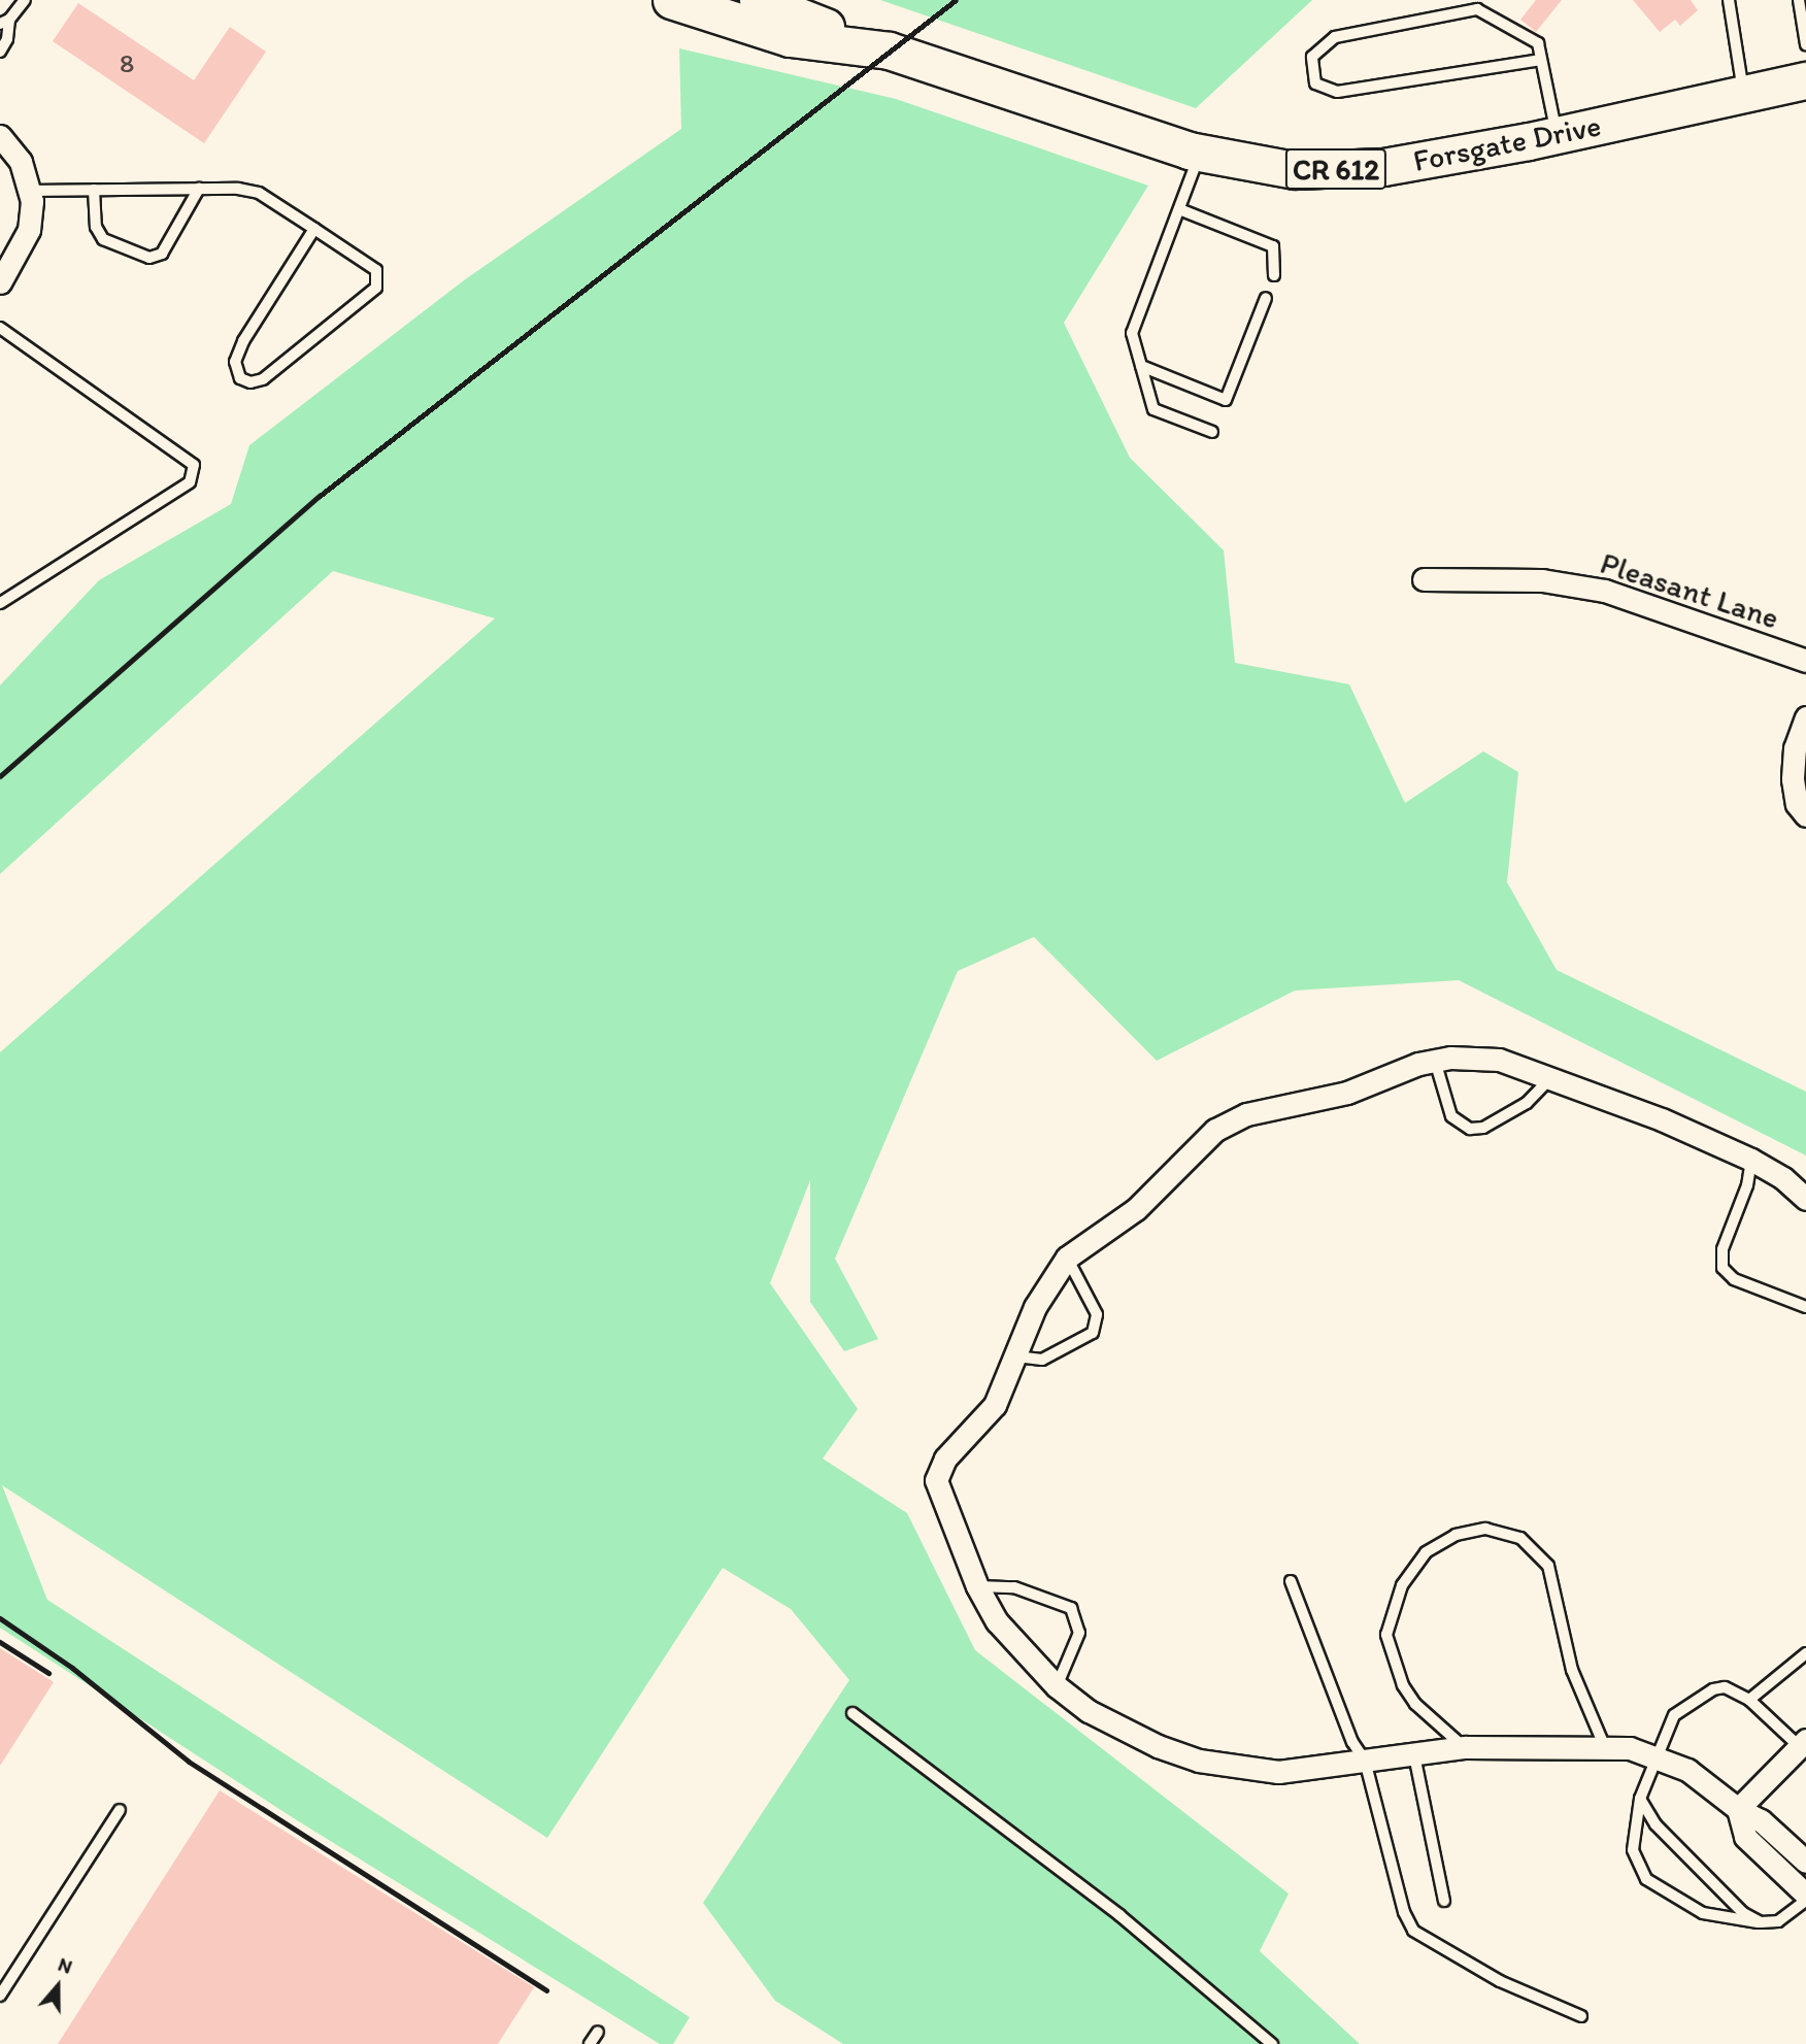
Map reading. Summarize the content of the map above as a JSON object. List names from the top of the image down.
{
  "streets": {
    "main road": ["Forsgate Drive", "CR 612"],
    "street": ["Pleasant Lane"]
  },
  "house_numbers": ["8"],
  "north": "top"
}
